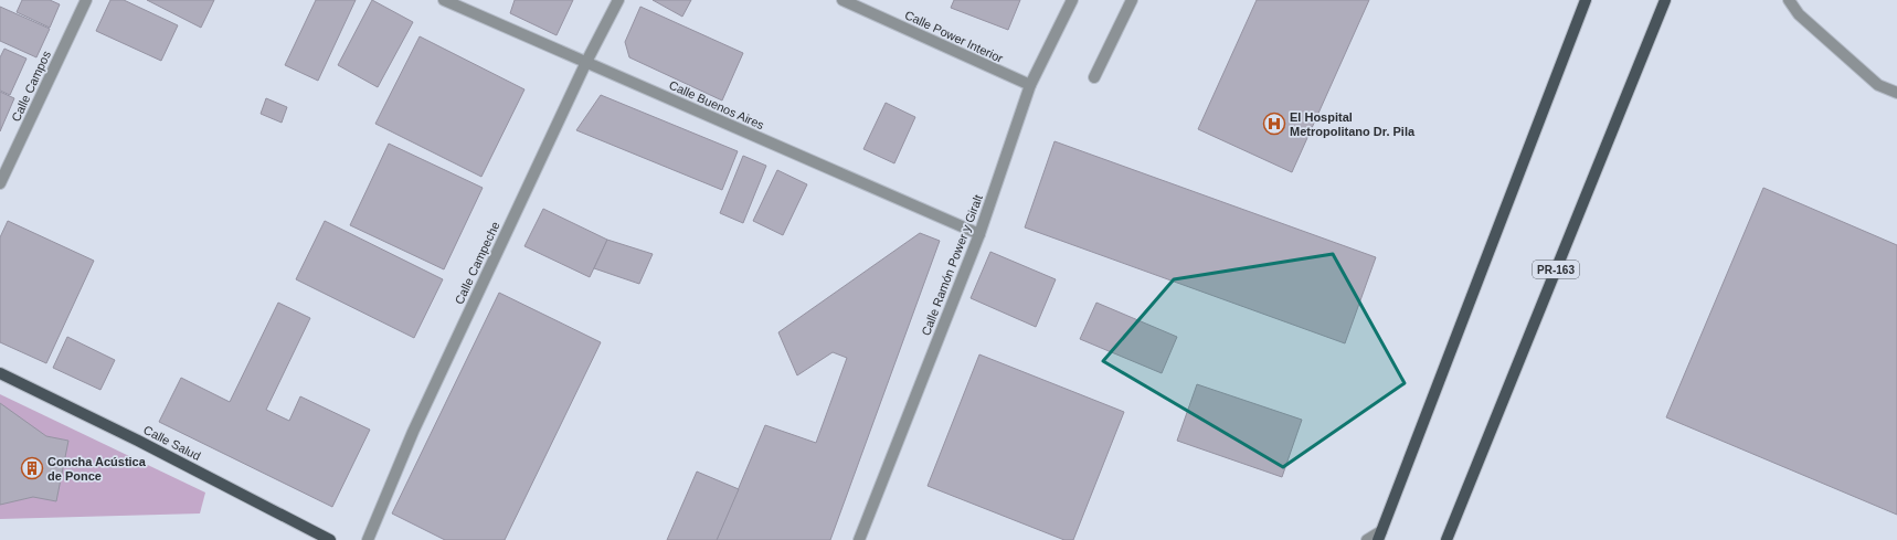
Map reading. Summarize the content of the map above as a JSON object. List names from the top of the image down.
{
  "streets": {
    "main road": ["PR-163", "Calle Salud"],
    "street": [
      "Calle Power Interior",
      "Calle Campos",
      "Calle Buenos Aires",
      "Calle Campeche",
      "Calle Ramón Power y Giralt"
    ]
  },
  "crossings": [
    ["Calle Power Interior", "Calle Ramón Power y Giralt"],
    ["Calle Buenos Aires", "Calle Campeche"],
    ["Calle Buenos Aires", "Calle Ramón Power y Giralt"]
  ],
  "places": {
    "hospital": ["El Hospital Metropolitano Dr. Pila"],
    "building": ["Concha Acústica de Ponce"]
  }
}
